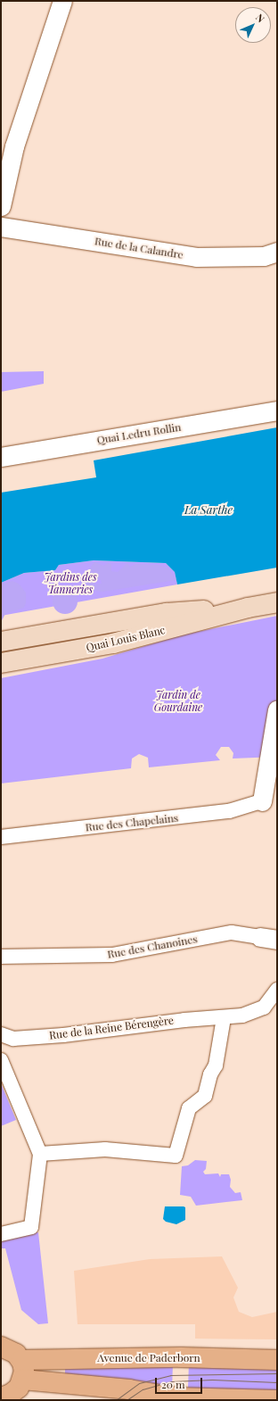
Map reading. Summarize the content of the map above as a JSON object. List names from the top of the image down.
{
  "streets": {
    "main road": ["Quai Louis Blanc", "Avenue de Paderborn"],
    "street": [
      "Rue de la Calandre",
      "Quai Ledru Rollin",
      "Rue des Chapelains",
      "Rue des Chanoines",
      "Rue de la Reine Bérengère"
    ]
  },
  "water": ["La Sarthe"],
  "parks": ["Jardins des Tanneries", "Jardin de Gourdaine"],
  "scale_bar": "20 m",
  "north": "top right"
}
